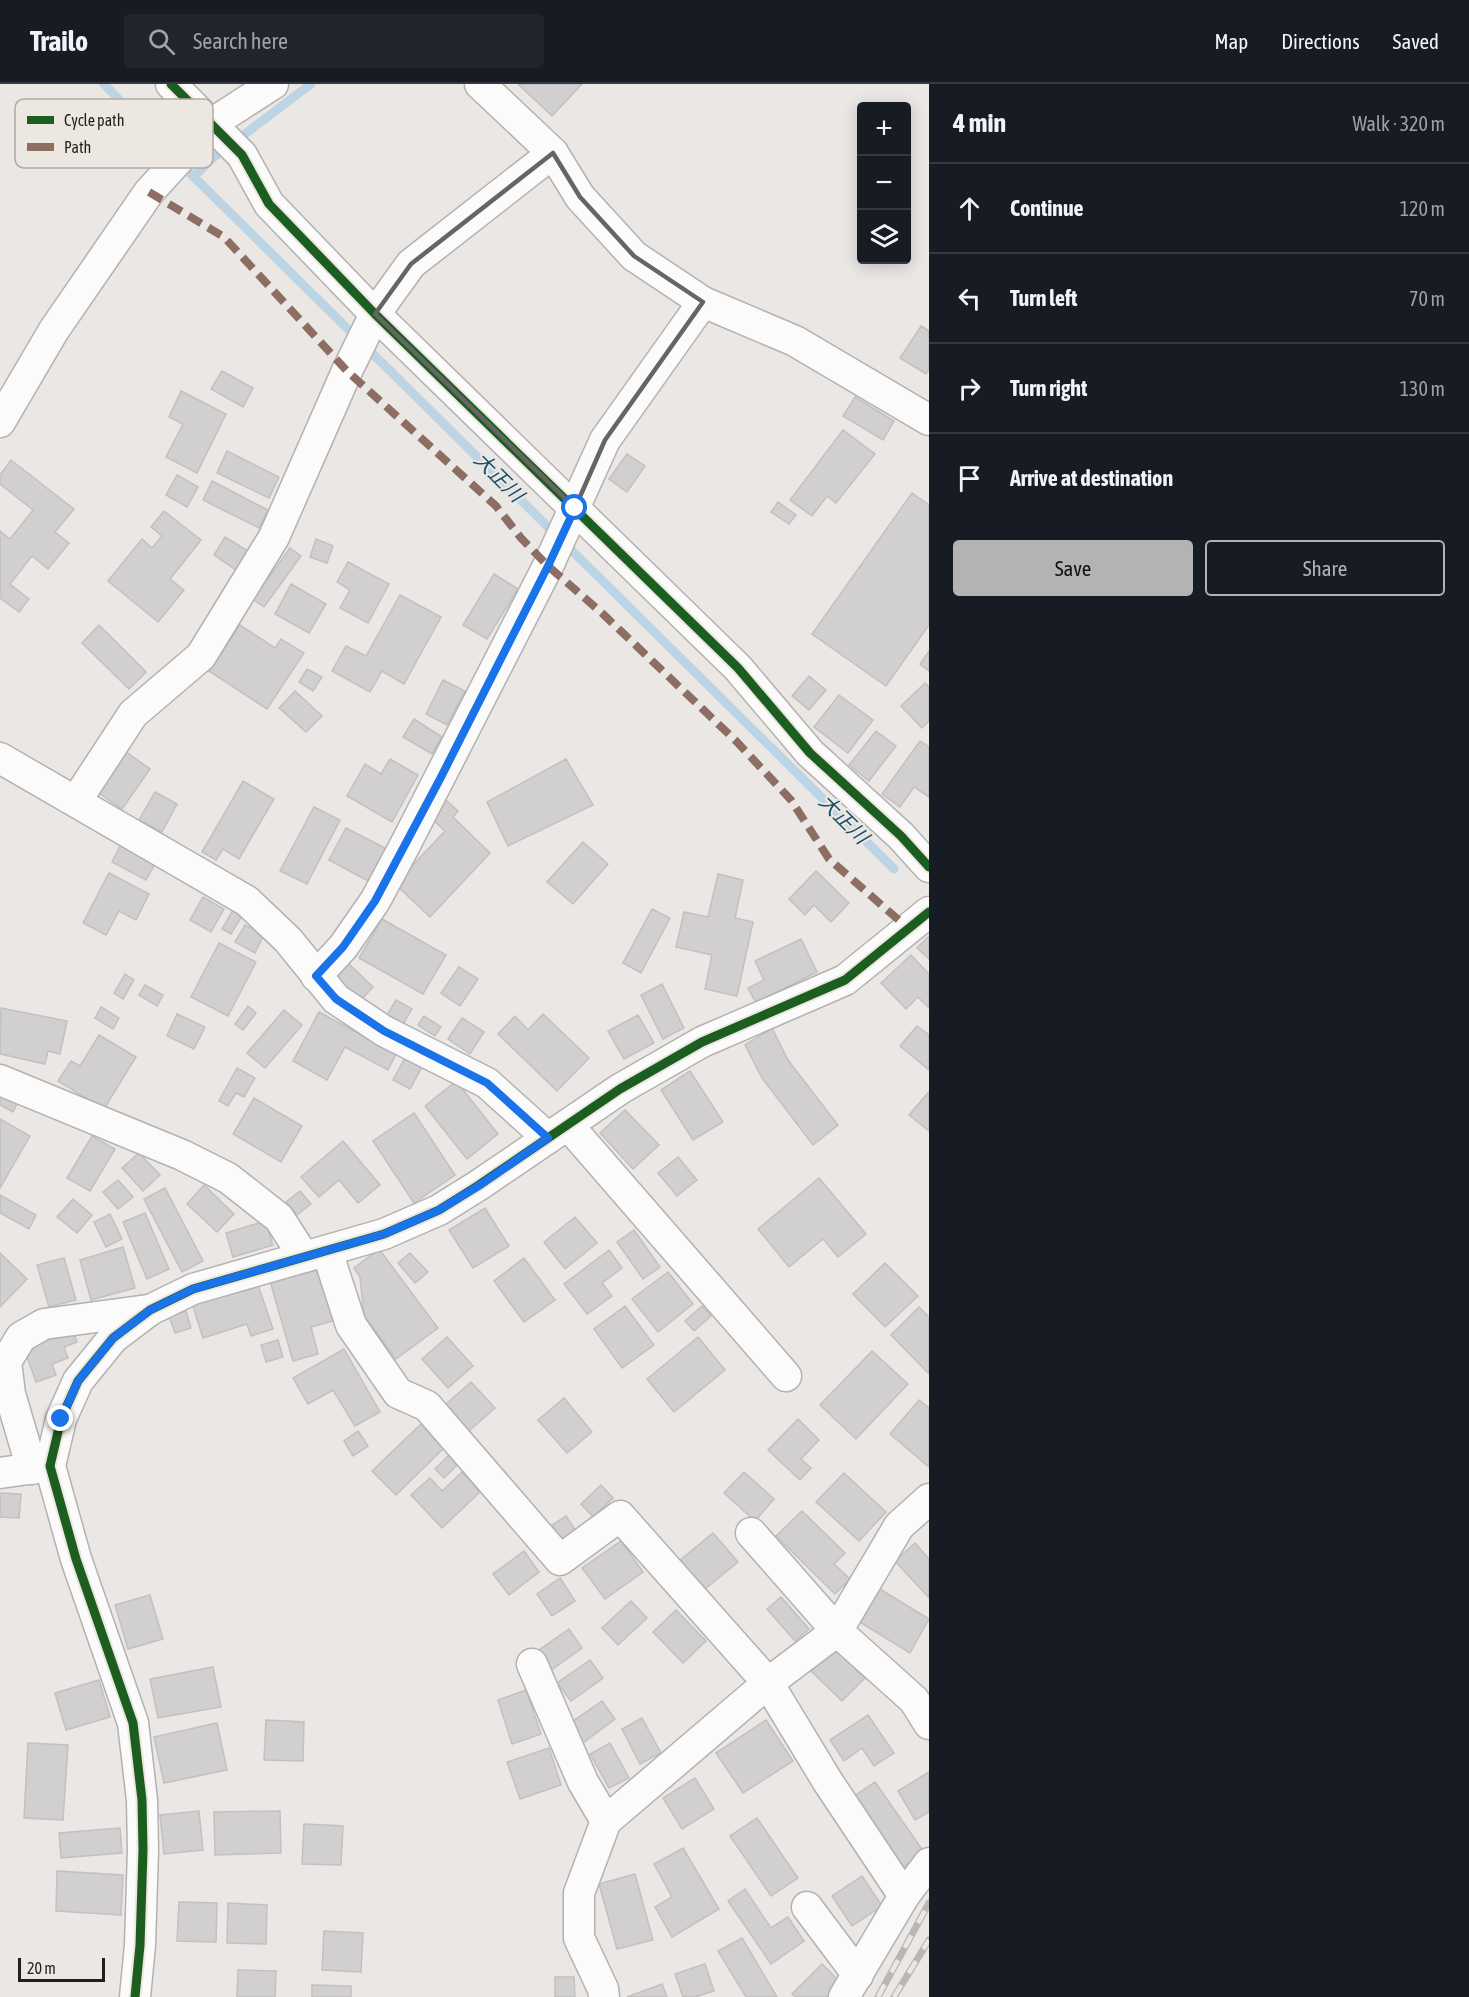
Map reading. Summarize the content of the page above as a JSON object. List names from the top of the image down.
{
  "water": ["大正川"],
  "legend": ["Cycle path", "Path"],
  "scale_bar": "20 m",
  "page": {
    "header": "Trailo",
    "search": "Search here",
    "nav": ["Map", "Directions", "Saved"],
    "heading": ["4 min", "Walk · 320 m"],
    "map_buttons": ["+", "−"],
    "list": [
      ["Continue", "120 m"],
      ["Turn left", "70 m"],
      ["Turn right", "130 m"],
      "Arrive at destination"
    ],
    "buttons": ["Save", "Share"],
    "scale": "20 m"
  }
}
